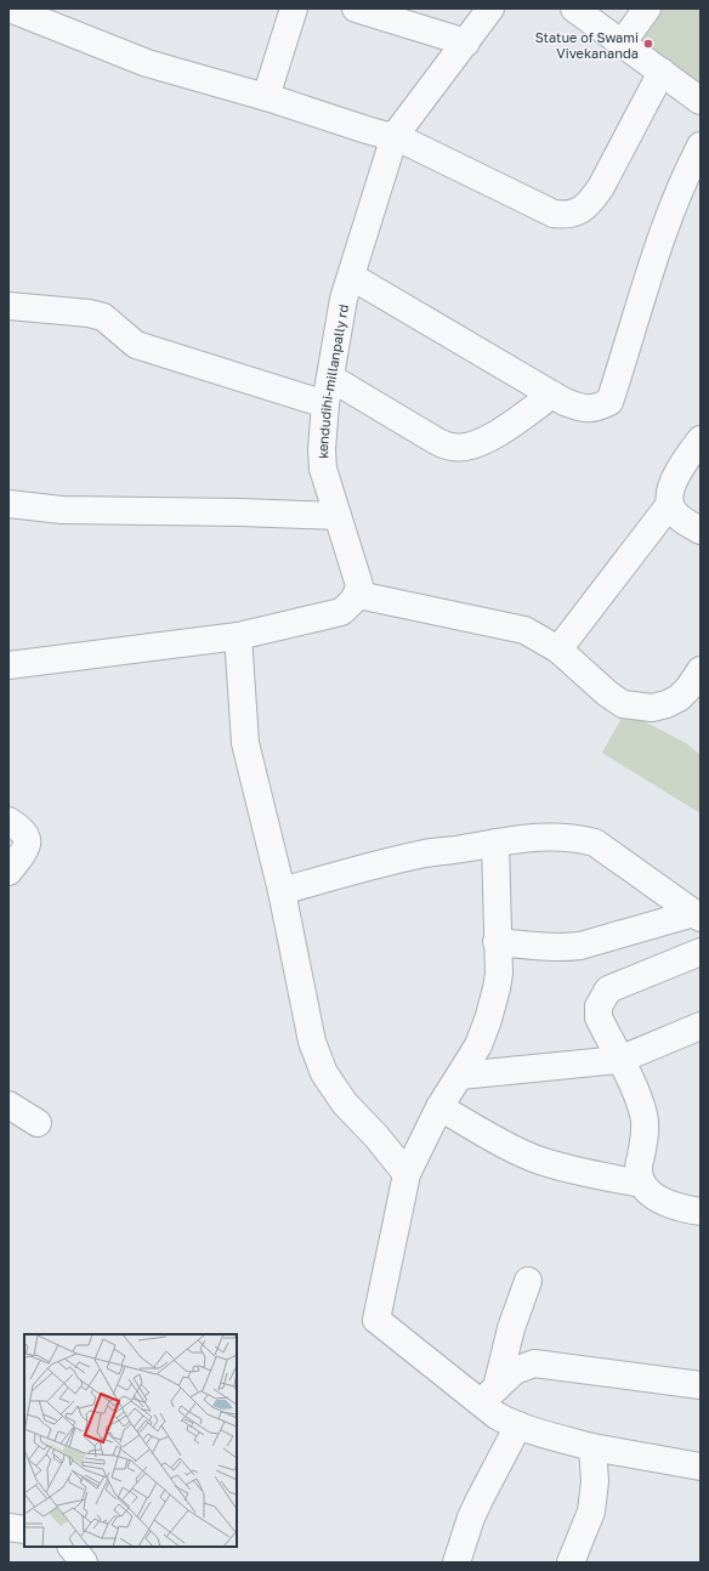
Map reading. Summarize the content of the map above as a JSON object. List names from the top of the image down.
{
  "streets": {
    "street": ["kendudihi-millanpally rd"]
  },
  "places": ["Statue of Swami Vivekananda"]
}
